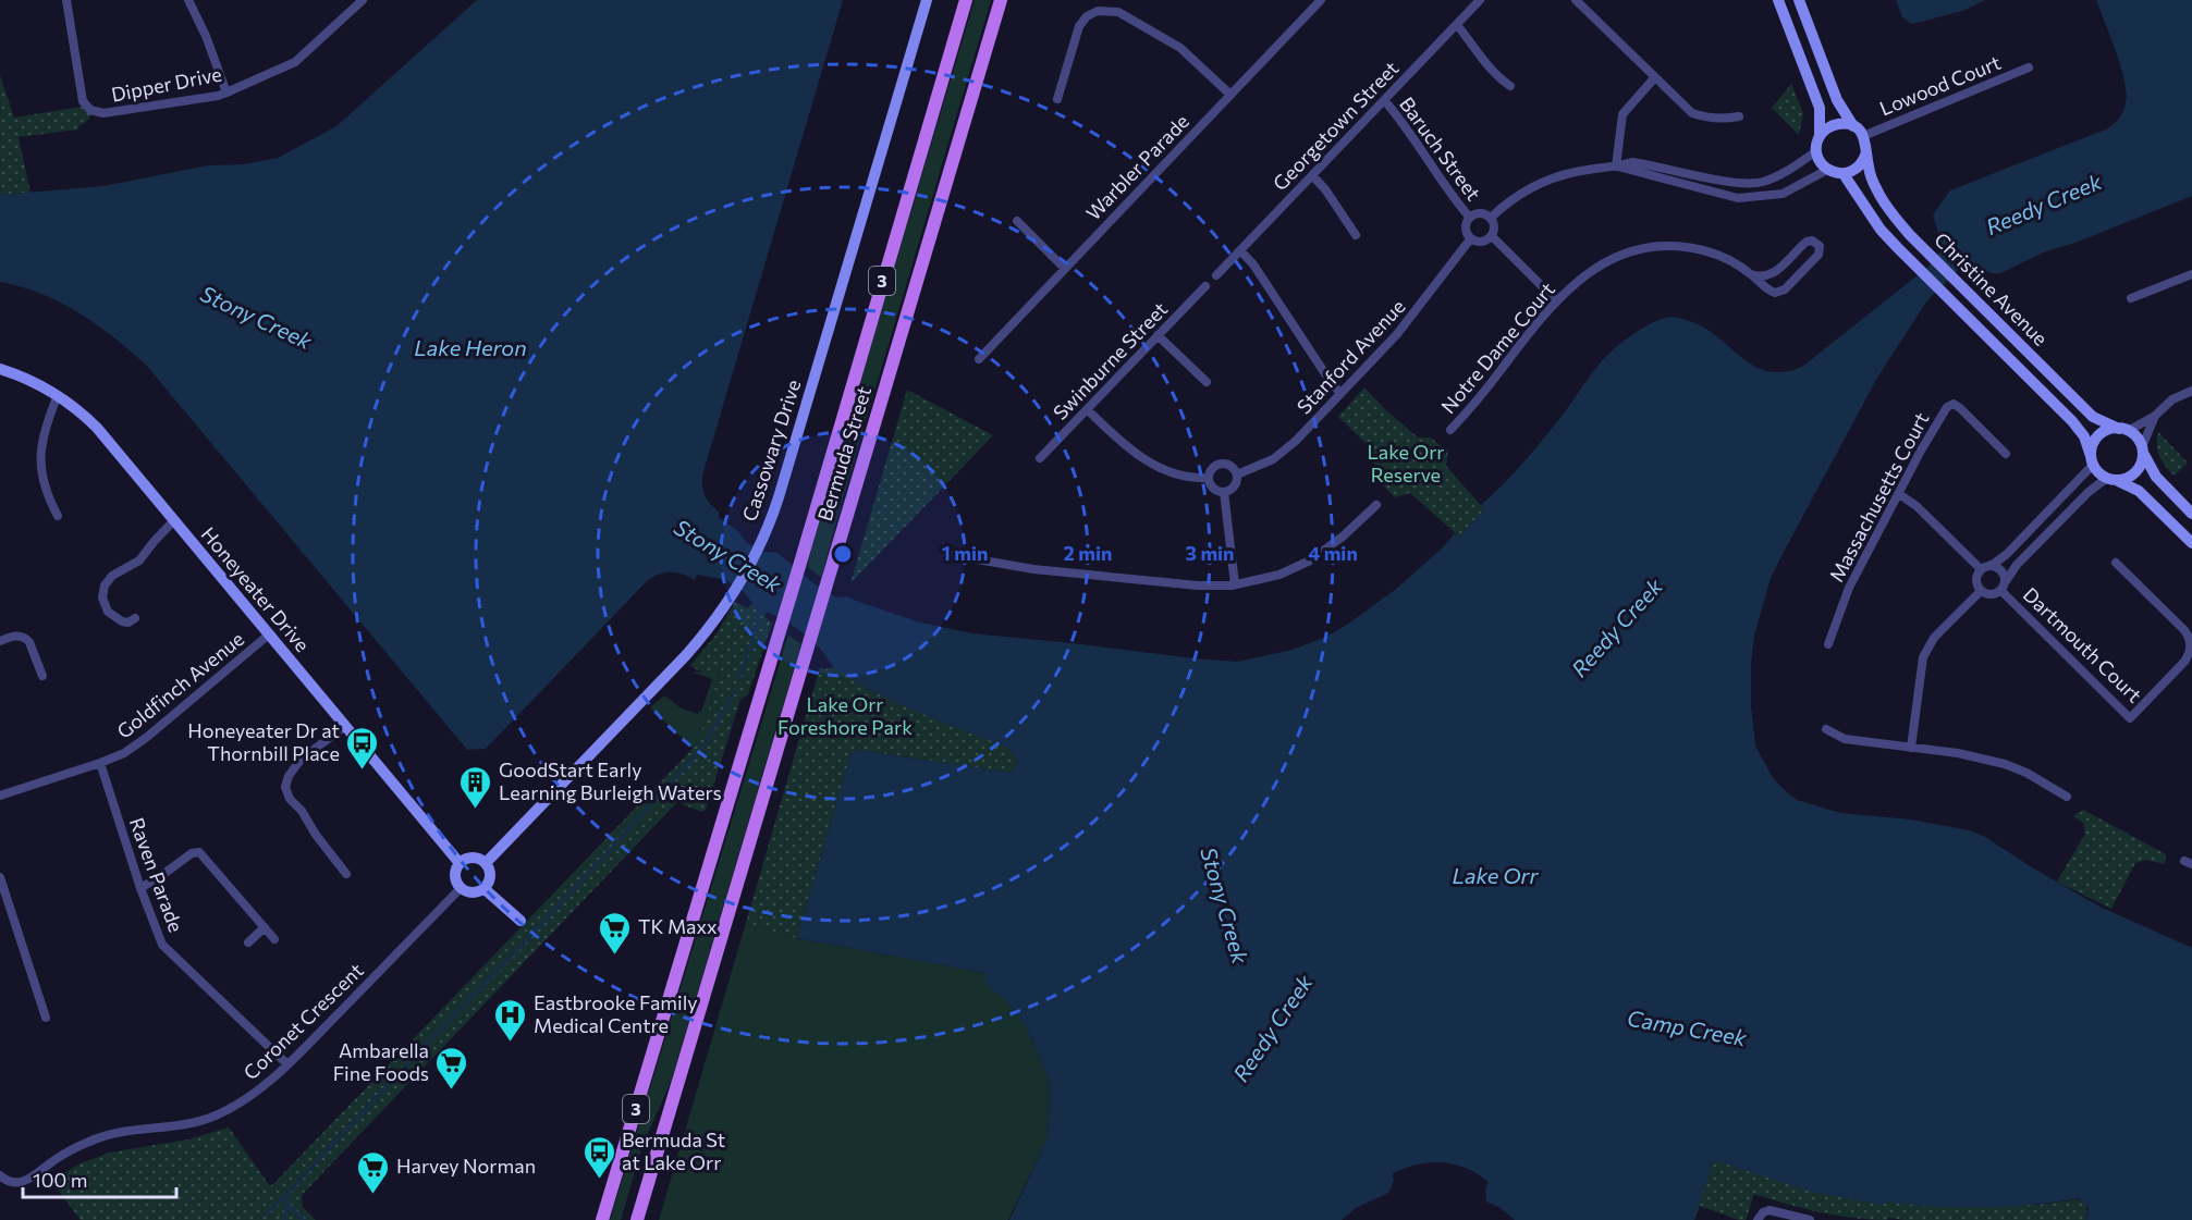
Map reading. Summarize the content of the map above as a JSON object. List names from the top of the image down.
{
  "streets": {
    "main road": ["3", "Bermuda Street"],
    "street": [
      "Dipper Drive",
      "Lowood Court",
      "Georgetown Street",
      "Baruch Street",
      "Warbler Parade",
      "Christine Avenue",
      "Notre Dame Court",
      "Stanford Avenue",
      "Swinburne Street",
      "Cassowary Drive",
      "Massachusetts Court",
      "Honeyeater Drive",
      "Dartmouth Court",
      "Goldfinch Avenue",
      "Raven Parade",
      "Coronet Crescent"
    ]
  },
  "crossings": [
    ["Lowood Court", "Christine Avenue"],
    ["Georgetown Street", "Baruch Street"],
    ["Baruch Street", "Stanford Avenue"],
    ["Cassowary Drive", "Honeyeater Drive"],
    ["Cassowary Drive", "Coronet Crescent"],
    ["Honeyeater Drive", "Goldfinch Avenue"],
    ["Honeyeater Drive", "Coronet Crescent"],
    ["Goldfinch Avenue", "Raven Parade"],
    ["Raven Parade", "Coronet Crescent"]
  ],
  "water": [
    "Reedy Creek",
    "Stony Creek",
    "Lake Heron",
    "Lake Orr",
    "Camp Creek"
  ],
  "parks": ["Lake Orr Reserve", "Lake Orr Foreshore Park"],
  "places": {
    "bus stop": ["Honeyeater Dr at Thornbill Place", "Bermuda St at Lake Orr"],
    "building": ["GoodStart Early Learning Burleigh Waters"],
    "supermarket": ["TK Maxx", "Ambarella Fine Foods", "Harvey Norman"],
    "hospital": ["Eastbrooke Family Medical Centre"]
  },
  "scale_bar": "100 m",
  "rings": [
    "1 min",
    "2 min",
    "3 min",
    "4 min"
  ]
}
